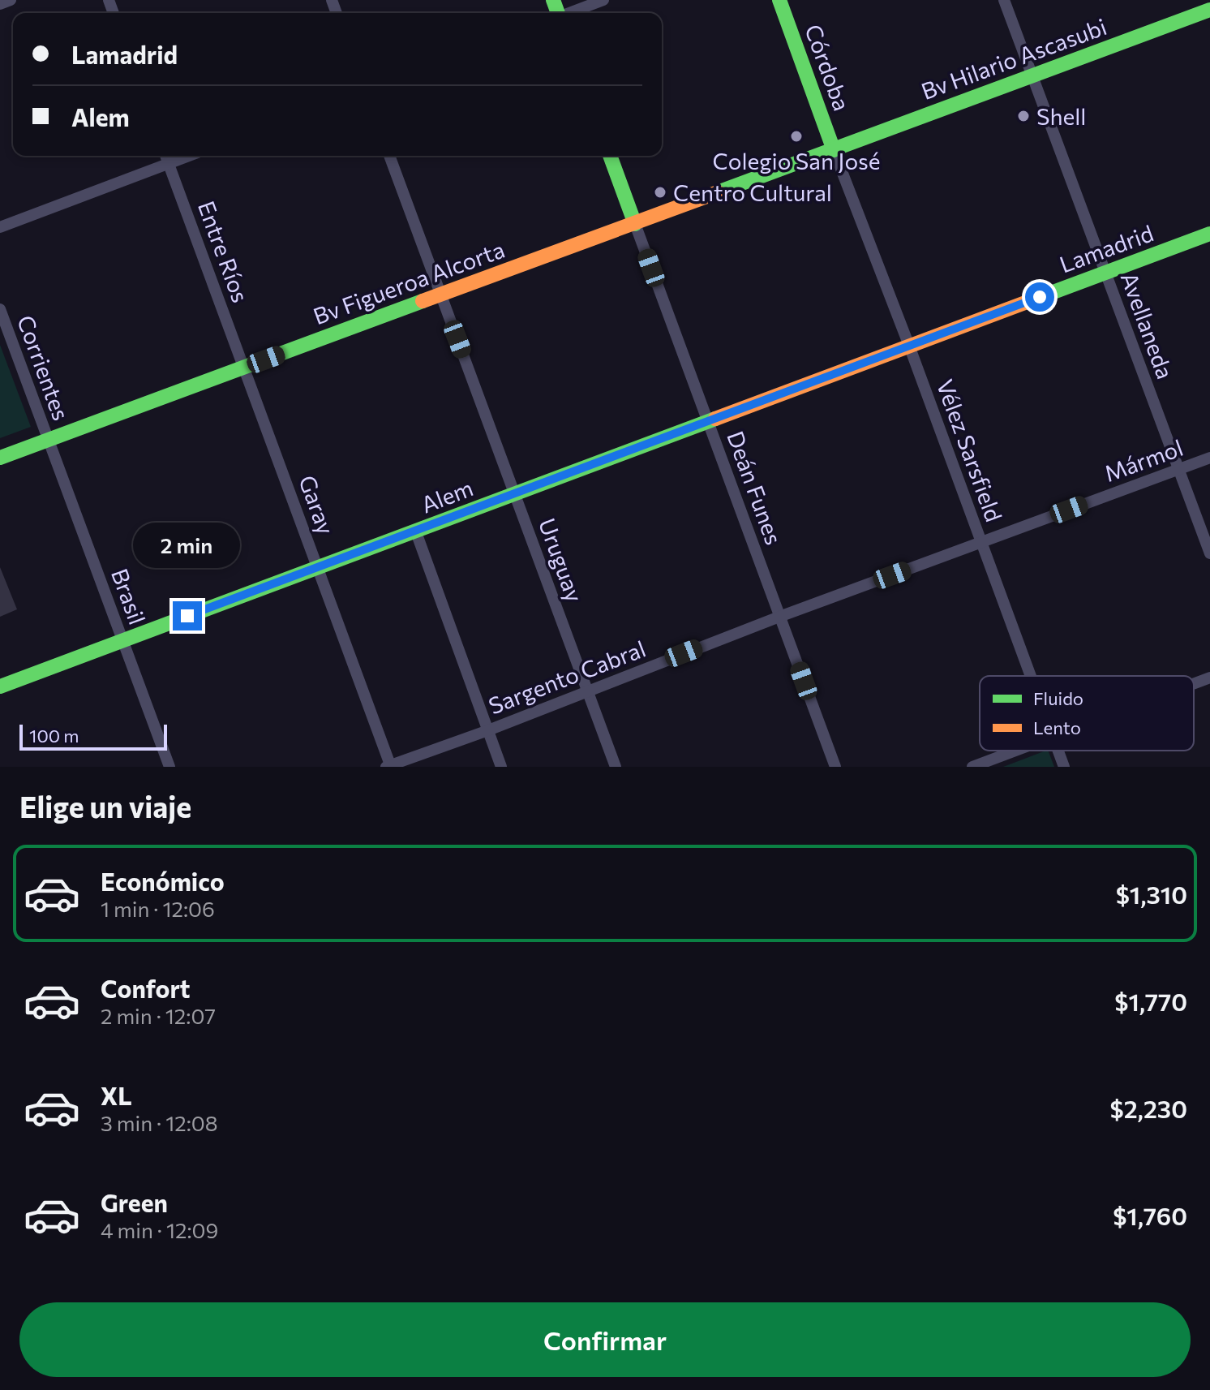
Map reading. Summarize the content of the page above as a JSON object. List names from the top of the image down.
{
  "streets": {
    "street": [
      "Bv Hilario Ascasubi",
      "Córdoba",
      "Lamadrid",
      "Entre Ríos",
      "Bv Figueroa Alcorta",
      "Avellaneda",
      "Corrientes",
      "Vélez Sarsfield",
      "Mármol",
      "Deán Funes",
      "Alem",
      "Garay",
      "Uruguay",
      "Brasil",
      "Sargento Cabral"
    ]
  },
  "crossings": [
    ["Bv Hilario Ascasubi", "Córdoba"],
    ["Bv Hilario Ascasubi", "Bv Figueroa Alcorta"],
    ["Bv Hilario Ascasubi", "Avellaneda"],
    ["Bv Hilario Ascasubi", "Vélez Sarsfield"],
    ["Córdoba", "Bv Figueroa Alcorta"],
    ["Córdoba", "Vélez Sarsfield"],
    ["Lamadrid", "Avellaneda"],
    ["Lamadrid", "Vélez Sarsfield"],
    ["Lamadrid", "Alem"],
    ["Entre Ríos", "Bv Figueroa Alcorta"],
    ["Entre Ríos", "Garay"],
    ["Bv Figueroa Alcorta", "Corrientes"],
    ["Bv Figueroa Alcorta", "Vélez Sarsfield"],
    ["Bv Figueroa Alcorta", "Deán Funes"],
    ["Bv Figueroa Alcorta", "Garay"],
    ["Bv Figueroa Alcorta", "Uruguay"],
    ["Bv Figueroa Alcorta", "Brasil"],
    ["Avellaneda", "Mármol"],
    ["Corrientes", "Brasil"],
    ["Vélez Sarsfield", "Mármol"],
    ["Vélez Sarsfield", "Alem"],
    ["Vélez Sarsfield", "Sargento Cabral"],
    ["Mármol", "Sargento Cabral"],
    ["Deán Funes", "Alem"],
    ["Deán Funes", "Sargento Cabral"],
    ["Alem", "Garay"],
    ["Alem", "Uruguay"],
    ["Alem", "Brasil"],
    ["Garay", "Sargento Cabral"],
    ["Uruguay", "Sargento Cabral"]
  ],
  "places": ["Shell", "Colegio San José", "Centro Cultural"],
  "legend": ["Fluido", "Lento"],
  "scale_bar": "100 m",
  "page": {
    "banner": ["Lamadrid", "Alem"],
    "bubble": "2 min",
    "scale": "100 m",
    "heading": "Elige un viaje",
    "list": [
      {
        "name": "Económico",
        "note": "1 min · 12:06",
        "value": "$1,310"
      },
      {
        "name": "Confort",
        "note": "2 min · 12:07",
        "value": "$1,770"
      },
      {
        "name": "XL",
        "note": "3 min · 12:08",
        "value": "$2,230"
      },
      {
        "name": "Green",
        "note": "4 min · 12:09",
        "value": "$1,760"
      }
    ],
    "buttons": "Confirmar"
  }
}
